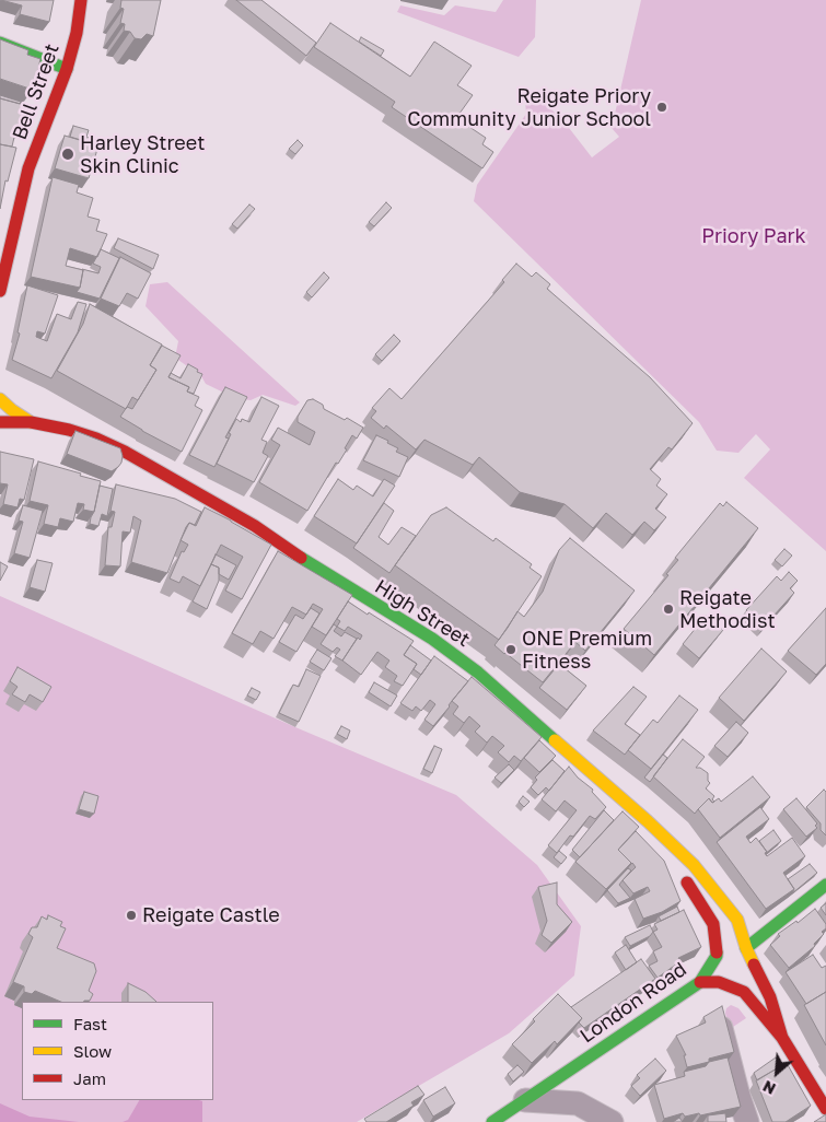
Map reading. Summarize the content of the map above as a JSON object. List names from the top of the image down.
{
  "streets": {
    "main road": ["Bell Street", "High Street", "London Road"]
  },
  "crossings": [
    ["High Street", "London Road"]
  ],
  "parks": ["Priory Park"],
  "places": [
    "Reigate Priory Community Junior School",
    "Harley Street Skin Clinic",
    "Reigate Methodist",
    "ONE Premium Fitness",
    "Reigate Castle"
  ],
  "legend": ["Fast", "Slow", "Jam"],
  "north": "bottom left"
}
